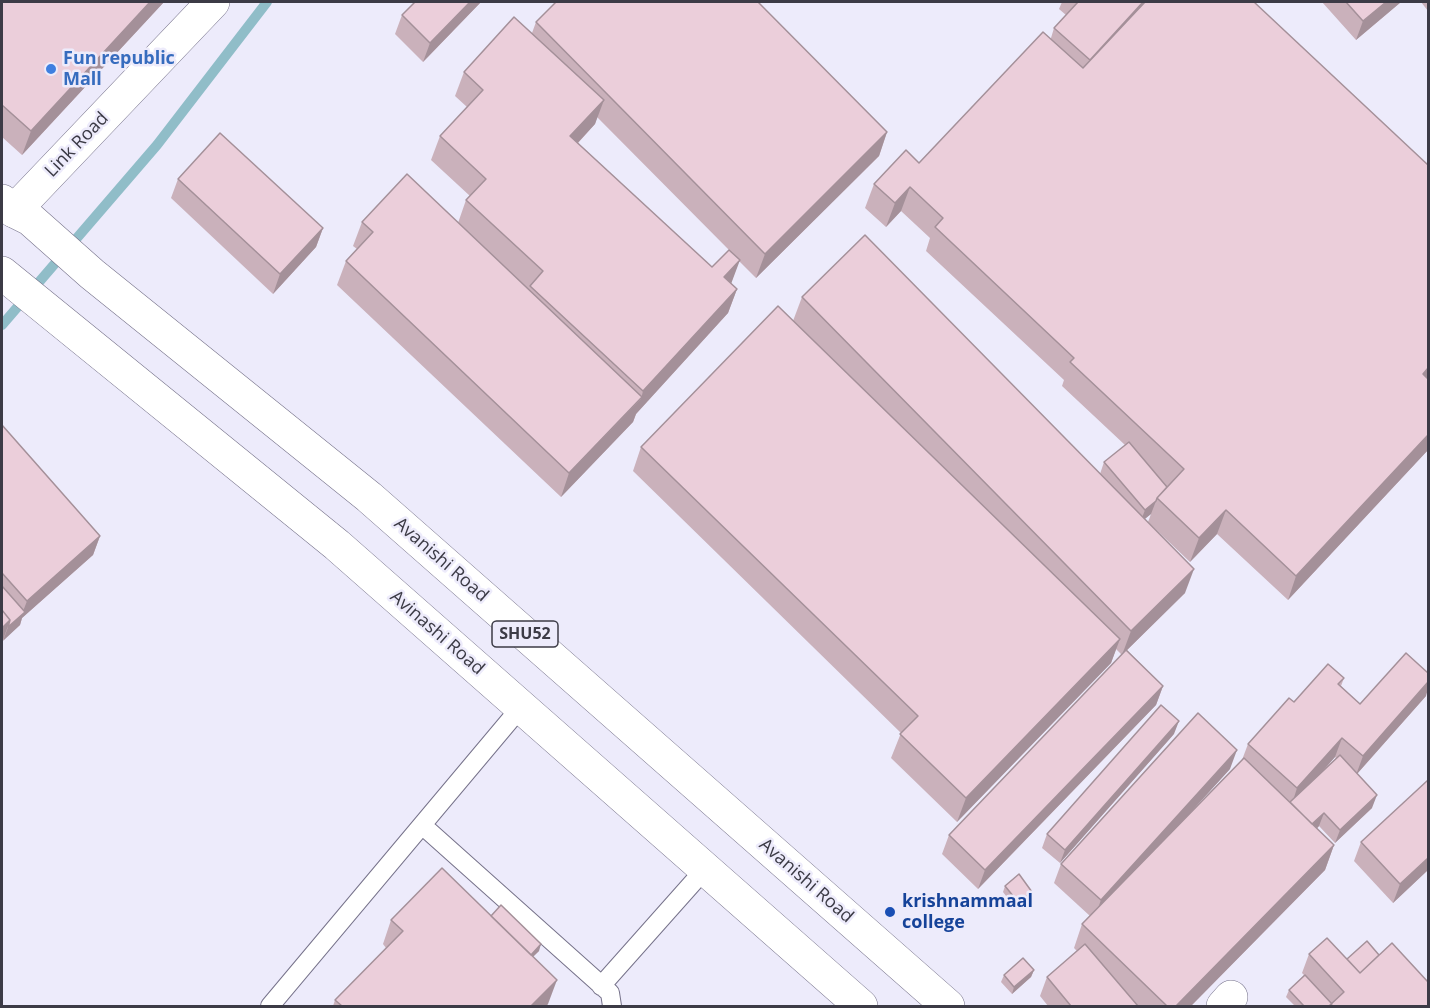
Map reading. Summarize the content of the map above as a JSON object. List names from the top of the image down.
{
  "streets": {
    "main road": [
      "Link Road",
      "Avanishi Road",
      "Avinashi Road",
      "SHU52"
    ]
  },
  "crossings": [
    ["Link Road", "Avanishi Road"]
  ],
  "places": ["Fun republic Mall", "krishnammaal college"]
}
